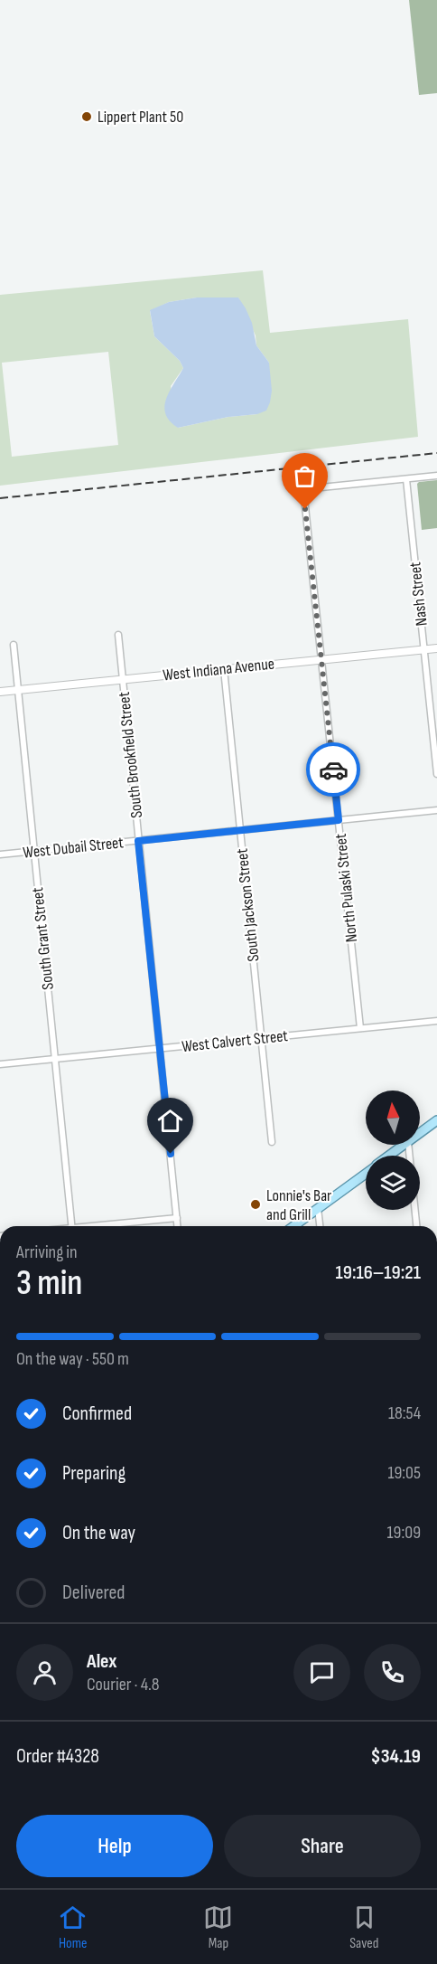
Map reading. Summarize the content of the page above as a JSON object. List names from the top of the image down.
{
  "streets": {
    "street": [
      "Nash Street",
      "West Indiana Avenue",
      "South Brookfield Street",
      "West Dubail Street",
      "North Pulaski Street",
      "South Jackson Street",
      "South Grant Street",
      "West Calvert Street"
    ]
  },
  "crossings": [
    ["Nash Street", "West Indiana Avenue"],
    ["Nash Street", "North Pulaski Street"],
    ["West Indiana Avenue", "South Brookfield Street"],
    ["West Indiana Avenue", "North Pulaski Street"],
    ["West Indiana Avenue", "South Jackson Street"],
    ["West Indiana Avenue", "South Grant Street"],
    ["South Brookfield Street", "West Dubail Street"],
    ["South Brookfield Street", "West Calvert Street"],
    ["West Dubail Street", "North Pulaski Street"],
    ["West Dubail Street", "South Jackson Street"],
    ["West Dubail Street", "South Grant Street"],
    ["North Pulaski Street", "West Calvert Street"],
    ["South Jackson Street", "West Calvert Street"],
    ["South Grant Street", "West Calvert Street"]
  ],
  "places": ["Lippert Plant 50", "Lonnie's Bar and Grill"],
  "north": "top",
  "page": {
    "heading": ["3 min", "Arriving in", "19:16–19:21"],
    "panel": [
      "Alex",
      "Courier · 4.8",
      "Order #4328",
      "$34.19"
    ],
    "bar": "On the way · 550 m",
    "list": [
      ["Confirmed", "18:54"],
      ["Preparing", "19:05"],
      ["On the way", "19:09"],
      "Delivered"
    ],
    "buttons": ["Help", "Share"],
    "tabs": ["Home", "Map", "Saved"]
  }
}
